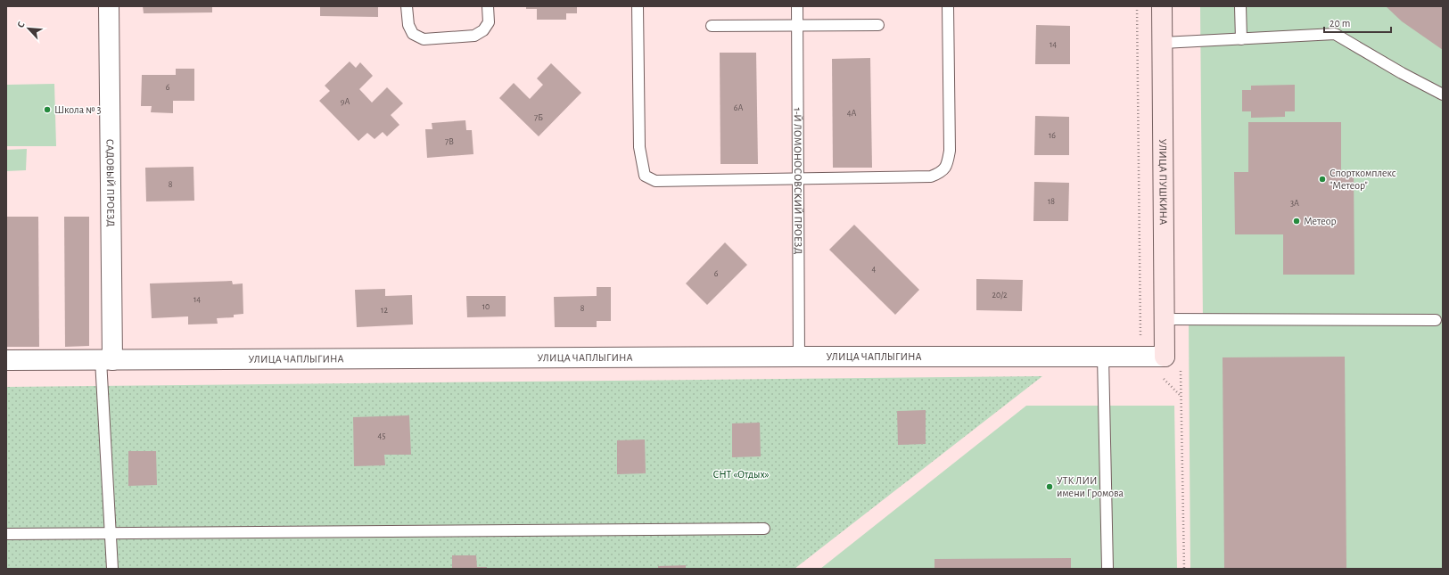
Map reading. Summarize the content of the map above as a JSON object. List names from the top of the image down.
{
  "streets": {
    "street": ["УЛИЦА ПУШКИНА", "САДОВЫЙ ПРОЕЗД", "УЛИЦА ЧАПЛЫГИНА"],
    "lane": ["1-Й ЛОМОНОСОВСКИЙ ПРОЕЗД"]
  },
  "crossings": [
    ["1-Й ЛОМОНОСОВСКИЙ ПРОЕЗД", "УЛИЦА ЧАПЛЫГИНА"],
    ["УЛИЦА ПУШКИНА", "УЛИЦА ЧАПЛЫГИНА"],
    ["САДОВЫЙ ПРОЕЗД", "УЛИЦА ЧАПЛЫГИНА"]
  ],
  "parks": ["СНТ «Отдых»"],
  "places": [
    "Школа № 3",
    "Спорткомплекс \"Метеор\"",
    "Метеор",
    "УТК ЛИИ имени Громова"
  ],
  "house_numbers": [
    "14",
    "6",
    "9А",
    "6А",
    "4А",
    "7Б",
    "16",
    "7В",
    "8",
    "18",
    "3А",
    "4",
    "6",
    "20/2",
    "14",
    "10",
    "8",
    "12",
    "45"
  ],
  "scale_bar": "20 m",
  "north": "top left"
}
